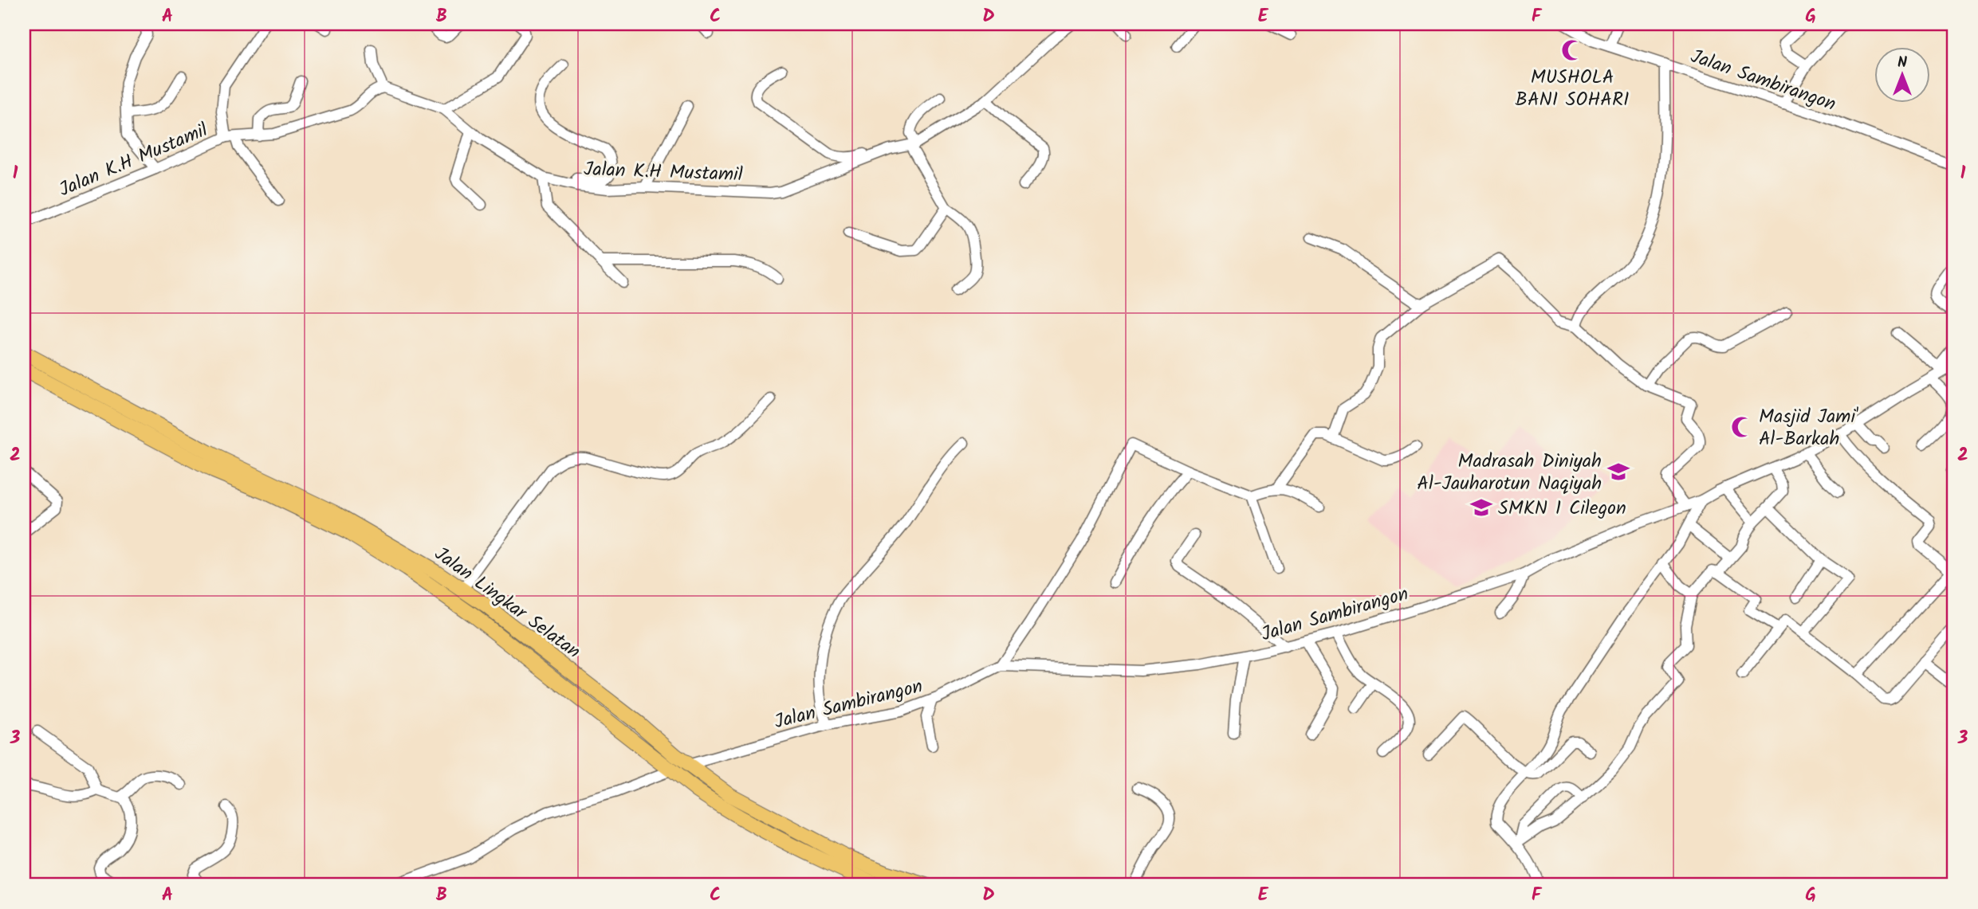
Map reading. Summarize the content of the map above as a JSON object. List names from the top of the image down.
{
  "streets": {
    "highway": ["Jalan Lingkar Selatan"],
    "street": ["Jalan Sambirangon", "Jalan K.H Mustamil"]
  },
  "crossings": [
    ["Jalan Sambirangon", "Jalan Lingkar Selatan"]
  ],
  "places": {
    "mosque": ["MUSHOLA BANI SOHARI", "Masjid Jami' Al-Barkah"],
    "school or university": ["Madrasah Diniyah Al-Jauharotun Naqiyah", "SMKN 1 Cilegon"]
  },
  "north": "top",
  "grid": {
    "columns": [
      "A",
      "B",
      "C",
      "D",
      "E",
      "F",
      "G"
    ],
    "rows": ["1", "2", "3"]
  }
}
